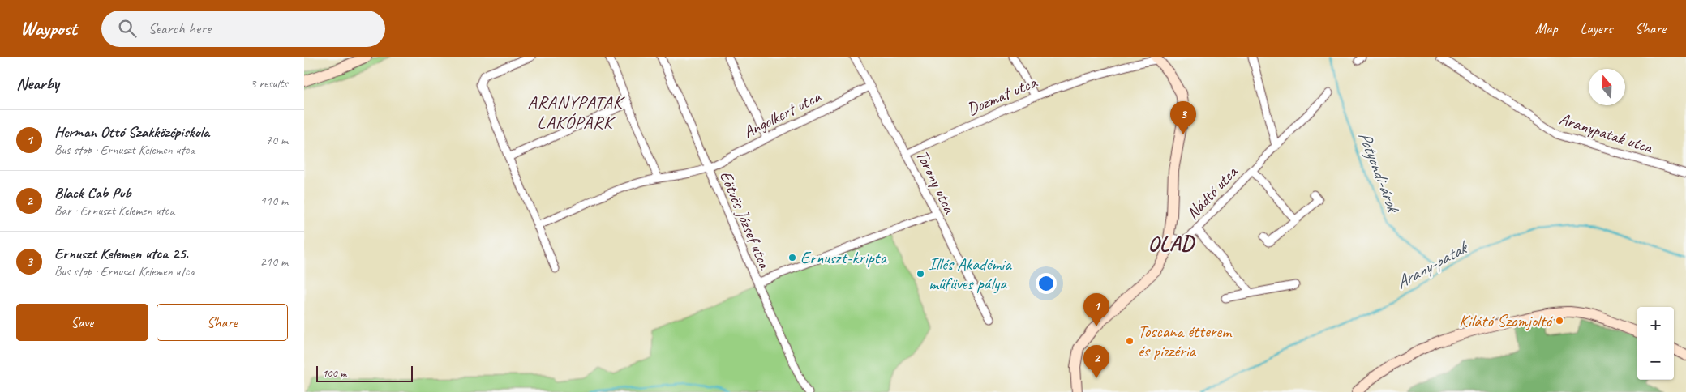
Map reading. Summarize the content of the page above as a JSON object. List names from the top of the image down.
{
  "streets": {
    "street": [
      "Dozmat utca",
      "Angolkert utca",
      "Aranypatak utca",
      "Torony utca",
      "Nádtó utca",
      "Eötvös József utca"
    ]
  },
  "crossings": [
    ["Dozmat utca", "Torony utca"],
    ["Angolkert utca", "Torony utca"],
    ["Angolkert utca", "Eötvös József utca"]
  ],
  "districts": ["ARANYPATAK LAKÓPARK", "OLAD"],
  "water": ["Potyondi-árok", "Arany-patak"],
  "places": [
    "Ernuszt-kripta",
    "Illés Akadémia műfüves pálya",
    "Kilátó Szomjoltó",
    "Toscana étterem és pizzéria"
  ],
  "scale_bar": "100 m",
  "north": "top",
  "page": {
    "header": "Waypost",
    "search": "Search here",
    "nav": ["Map", "Layers", "Share"],
    "heading": ["Nearby", "3 results"],
    "pins": ["3", "1", "2"],
    "list": [
      {
        "mark": "1",
        "name": "Herman Ottó Szakközépiskola",
        "note": "Bus stop · Ernuszt Kelemen utca",
        "value": "70 m"
      },
      {
        "mark": "2",
        "name": "Black Cab Pub",
        "note": "Bar · Ernuszt Kelemen utca",
        "value": "110 m"
      },
      {
        "mark": "3",
        "name": "Ernuszt Kelemen utca 25.",
        "note": "Bus stop · Ernuszt Kelemen utca",
        "value": "210 m"
      }
    ],
    "buttons": ["Save", "Share"],
    "map_buttons": ["+", "−"],
    "scale": "100 m"
  }
}
